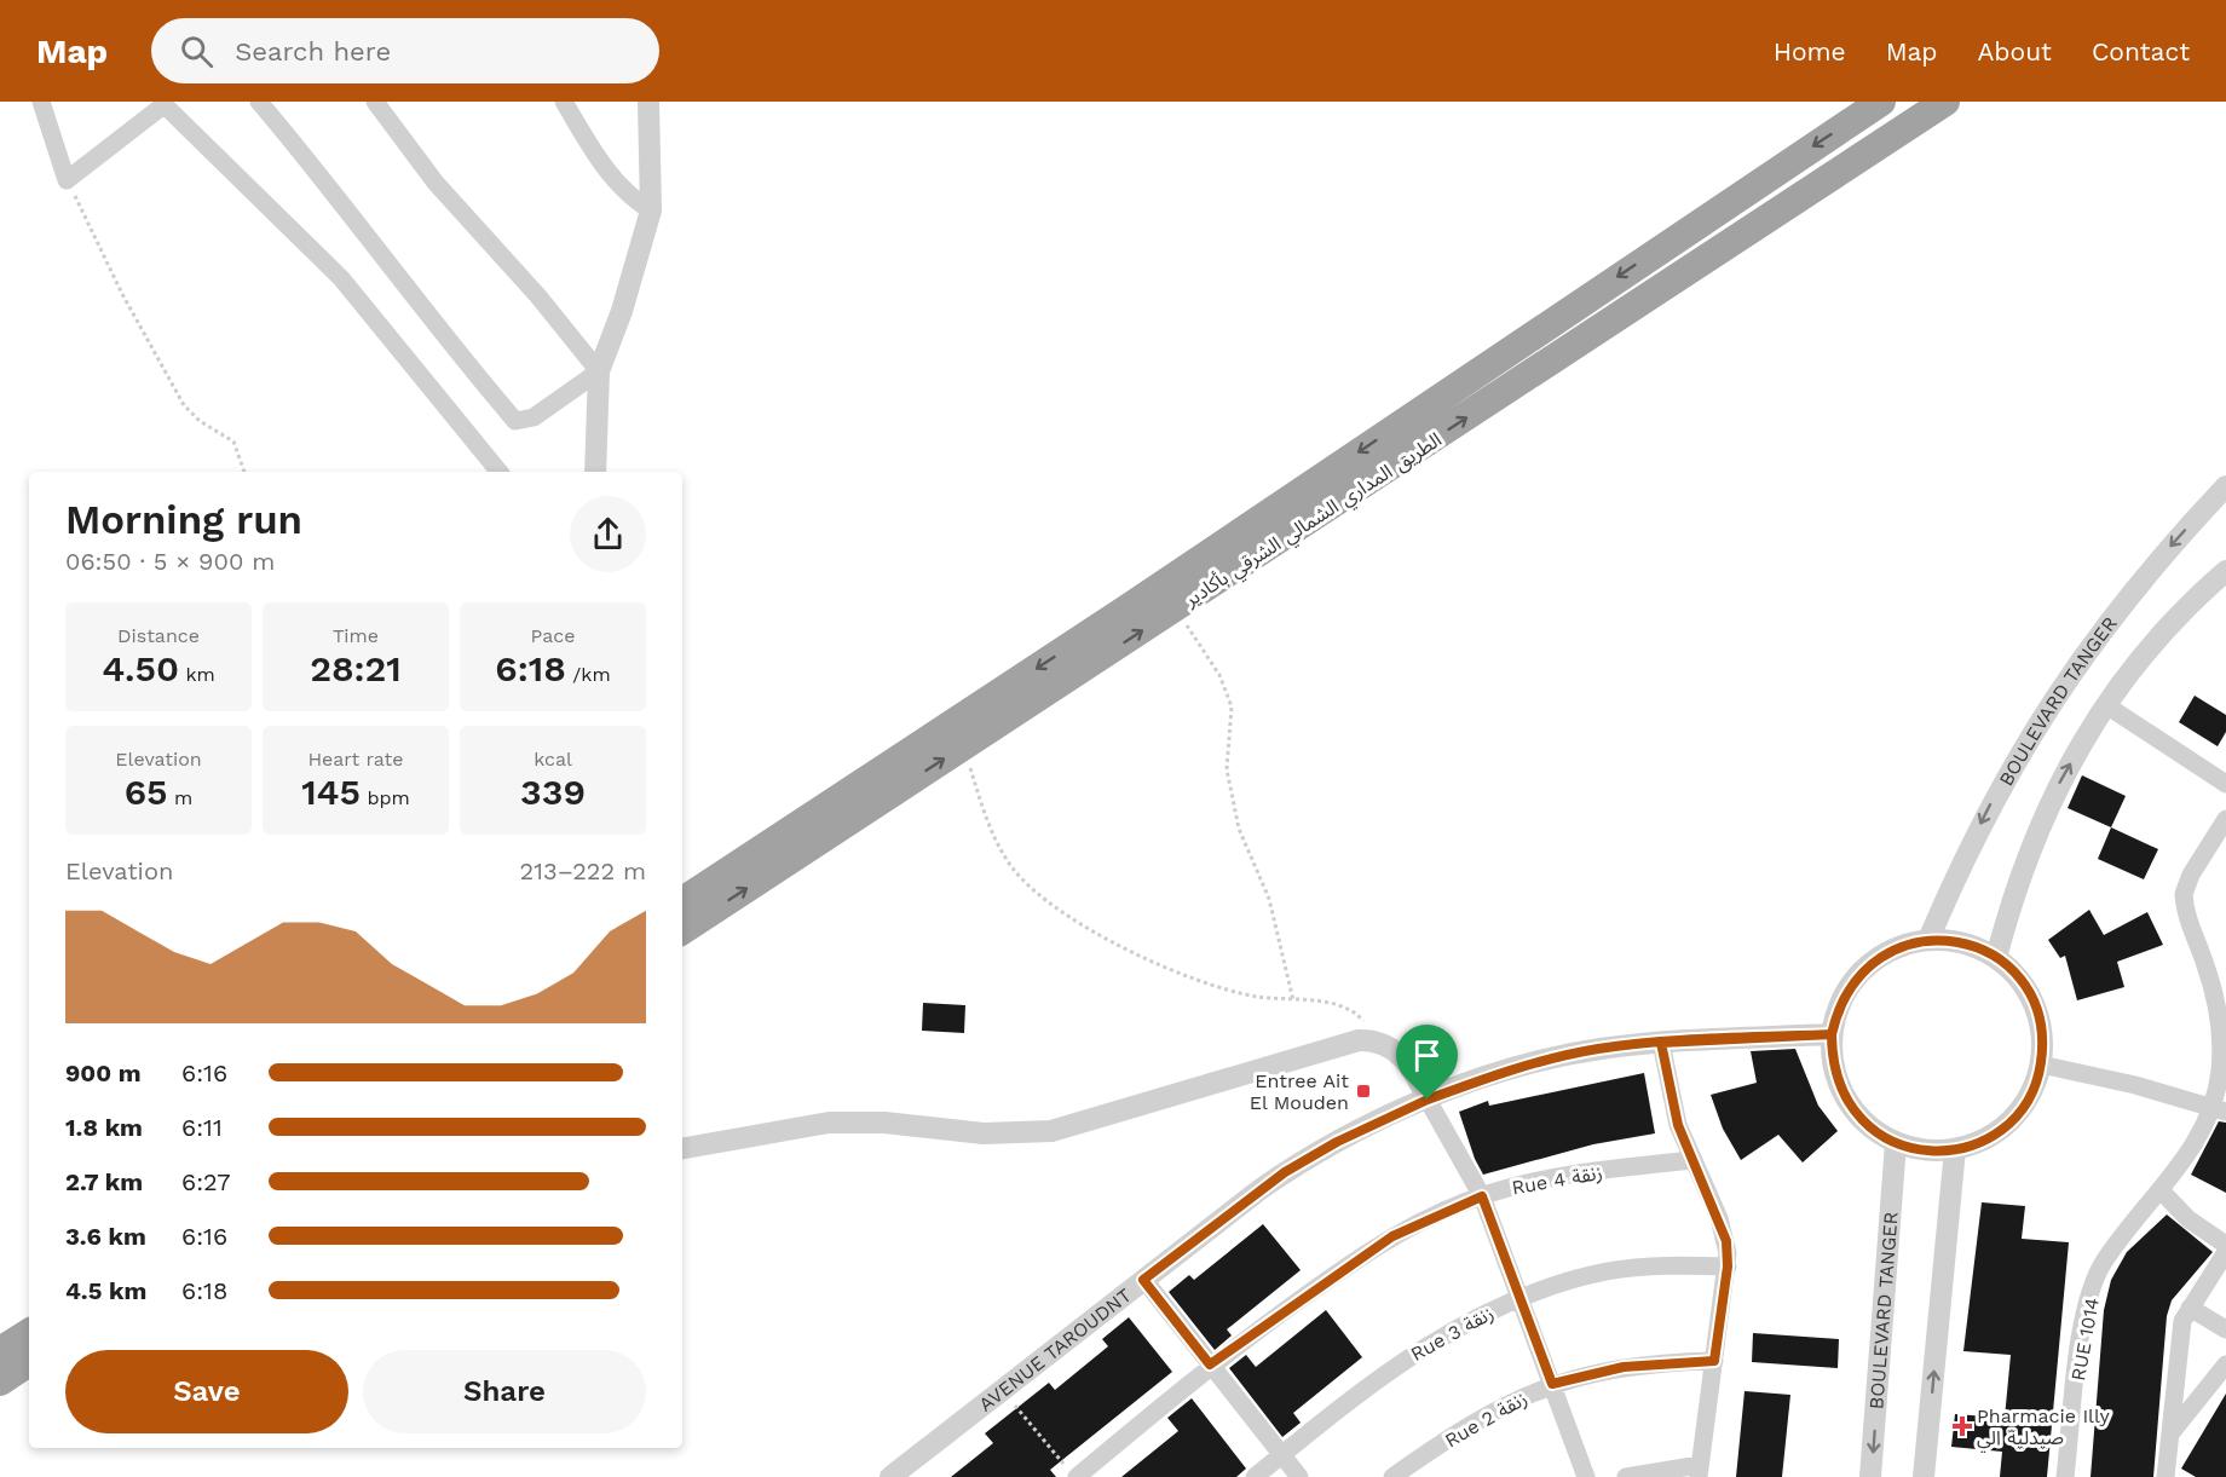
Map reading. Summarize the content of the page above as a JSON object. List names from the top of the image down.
{
  "streets": {
    "highway": ["الطريق المداري الشمالي الشرقي بأكادير"],
    "street": [
      "BOULEVARD TANGER",
      "Rue 4 زنقة",
      "Rue 3 زنقة",
      "RUE 1014",
      "AVENUE TAROUDNT",
      "Rue 2 زنقة"
    ]
  },
  "crossings": [
    ["BOULEVARD TANGER", "AVENUE TAROUDNT"]
  ],
  "places": {
    "transit": ["Entree Ait El Mouden"],
    "health": ["Pharmacie Illy صيدلية الي"]
  },
  "page": {
    "header": "Map",
    "search": "Search here",
    "nav": [
      "Home",
      "Map",
      "About",
      "Contact"
    ],
    "heading": ["Morning run", "06:50 · 5 × 900 m"],
    "stats": [
      ["Distance", "4.50 km"],
      ["Time", "28:21"],
      ["Pace", "6:18 /km"],
      ["Elevation", "65 m"],
      ["Heart rate", "145 bpm"],
      ["kcal", "339"]
    ],
    "chart": ["Elevation", "213–222 m"],
    "list": [
      {
        "name": "900 m",
        "note": "6:16"
      },
      {
        "name": "1.8 km",
        "note": "6:11"
      },
      {
        "name": "2.7 km",
        "note": "6:27"
      },
      {
        "name": "3.6 km",
        "note": "6:16"
      },
      {
        "name": "4.5 km",
        "note": "6:18"
      }
    ],
    "buttons": ["Save", "Share"]
  }
}
